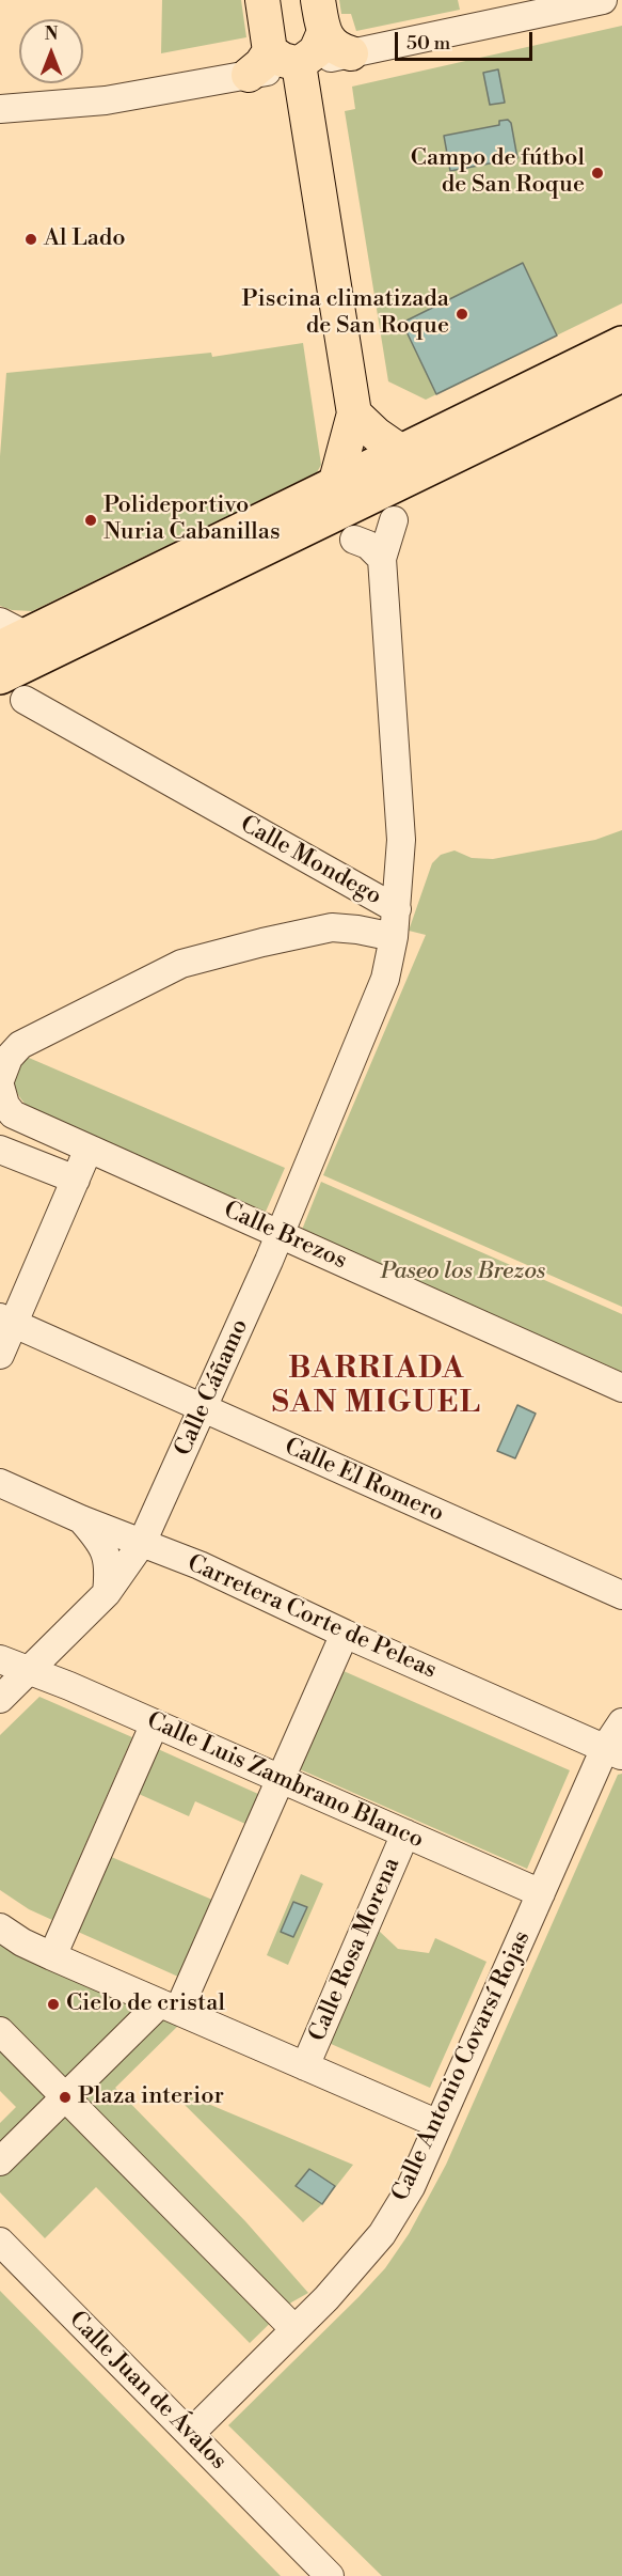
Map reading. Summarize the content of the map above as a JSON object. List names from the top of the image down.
{
  "streets": {
    "street": [
      "Calle Mondego",
      "Calle Brezos",
      "Calle Cáñamo",
      "Calle El Romero",
      "Carretera Corte de Peleas",
      "Calle Luis Zambrano Blanco",
      "Calle Rosa Morena",
      "Calle Antonio Covarsí Rojas",
      "Calle Juan de Ávalos"
    ]
  },
  "crossings": [
    ["Calle Mondego", "Calle Brezos"],
    ["Calle Mondego", "Calle Cáñamo"],
    ["Calle Brezos", "Calle Cáñamo"],
    ["Calle Cáñamo", "Calle El Romero"],
    ["Calle Cáñamo", "Carretera Corte de Peleas"],
    ["Carretera Corte de Peleas", "Calle Antonio Covarsí Rojas"],
    ["Calle Luis Zambrano Blanco", "Calle Rosa Morena"],
    ["Calle Luis Zambrano Blanco", "Calle Antonio Covarsí Rojas"],
    ["Calle Antonio Covarsí Rojas", "Calle Juan de Ávalos"]
  ],
  "districts": ["BARRIADA SAN MIGUEL"],
  "parks": ["Paseo los Brezos"],
  "places": [
    "Campo de fútbol de San Roque",
    "Al Lado",
    "Piscina climatizada de San Roque",
    "Polideportivo Nuria Cabanillas",
    "Cielo de cristal",
    "Plaza interior"
  ],
  "scale_bar": "50 m",
  "north": "top"
}
